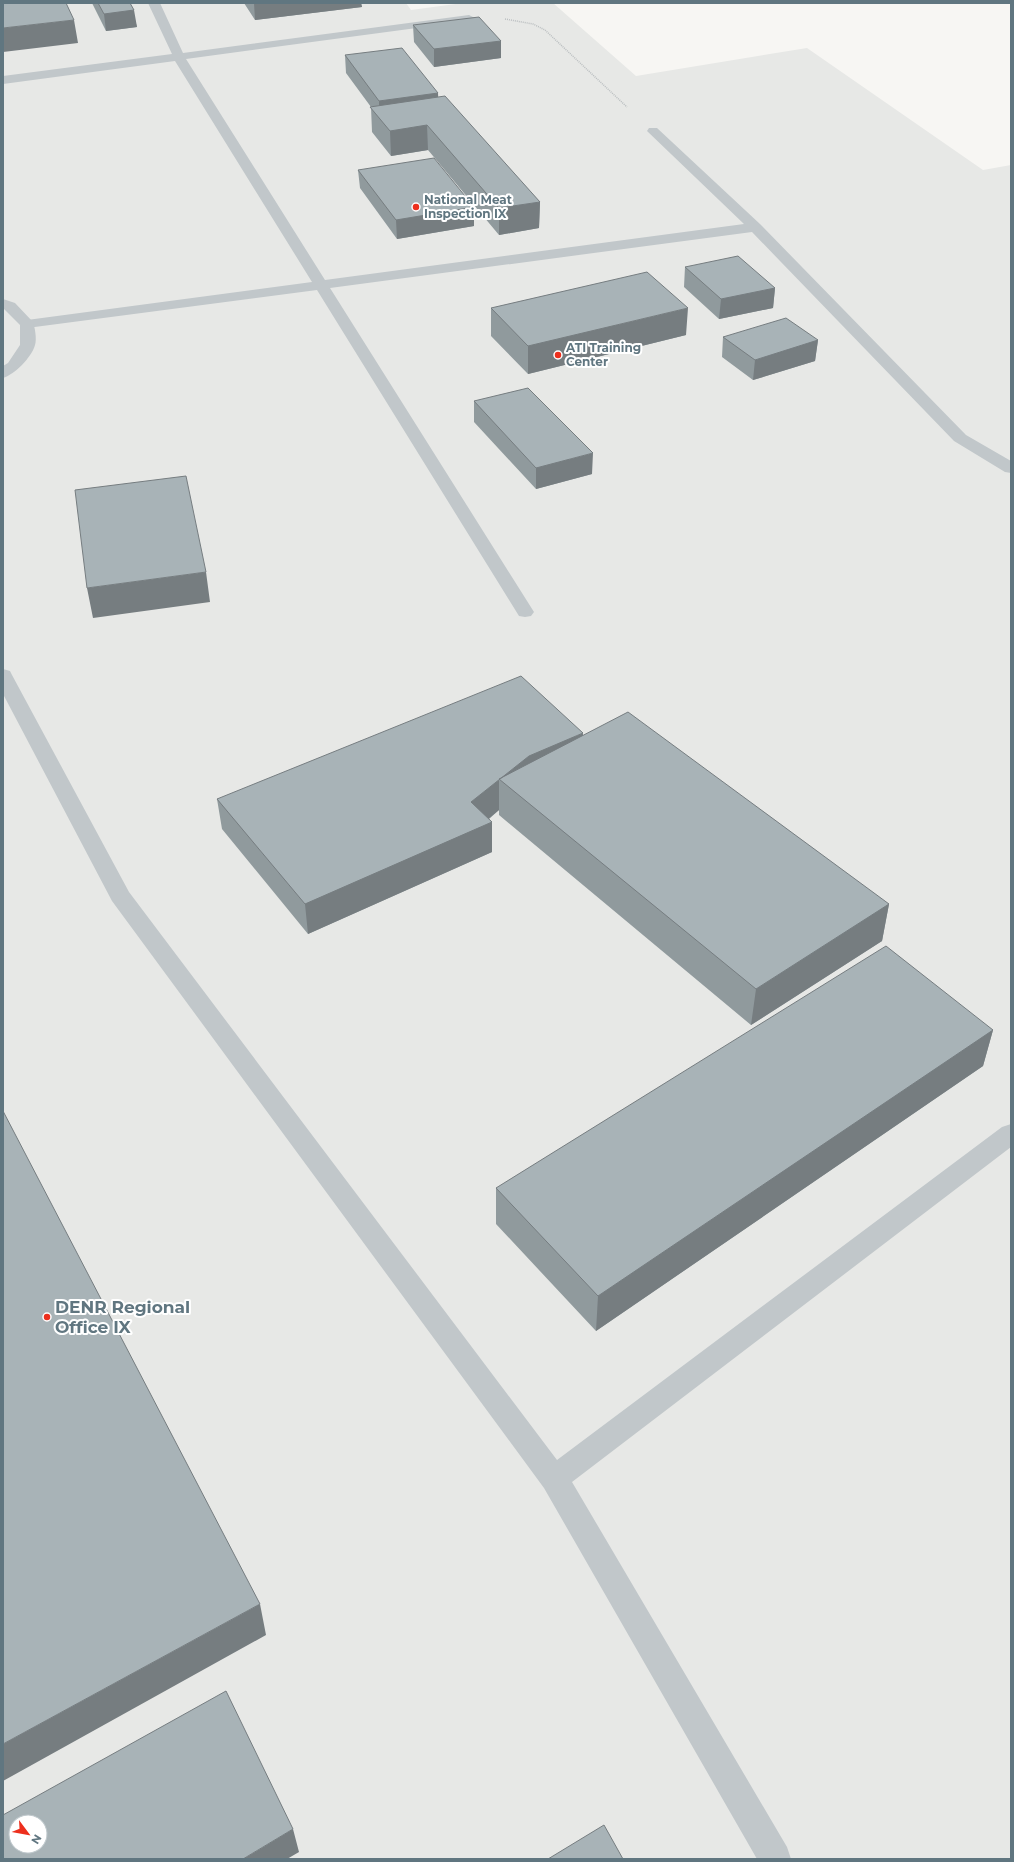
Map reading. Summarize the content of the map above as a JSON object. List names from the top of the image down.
{
  "places": ["National Meat Inspection IX", "ATI Training Center", "DENR Regional Office IX"],
  "north": "bottom right"
}
